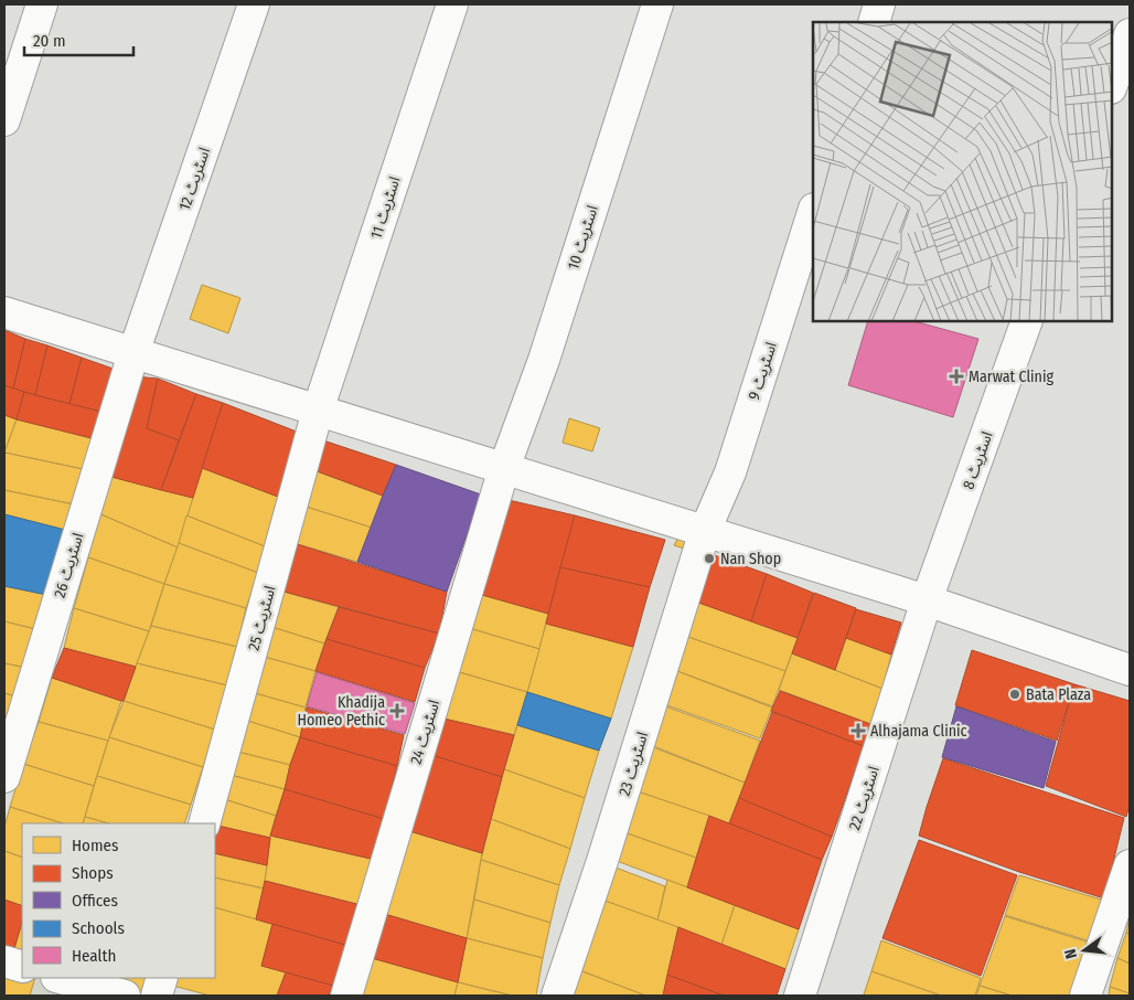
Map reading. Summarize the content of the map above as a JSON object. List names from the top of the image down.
{
  "streets": {
    "street": [
      "اسٹریٹ 12",
      "اسٹریٹ 11",
      "اسٹریٹ 10",
      "اسٹریٹ 9",
      "اسٹریٹ 8",
      "اسٹریٹ 26",
      "اسٹریٹ 25",
      "اسٹریٹ 24",
      "اسٹریٹ 23",
      "اسٹریٹ 22"
    ]
  },
  "crossings": [
    ["اسٹریٹ 12", "اسٹریٹ 26"],
    ["اسٹریٹ 11", "اسٹریٹ 25"],
    ["اسٹریٹ 10", "اسٹریٹ 24"],
    ["اسٹریٹ 9", "اسٹریٹ 23"],
    ["اسٹریٹ 8", "اسٹریٹ 22"]
  ],
  "places": {
    "health": ["Marwat Clinig", "Khadija Homeo Pethic", "Alhajama Clinic"],
    "other": ["Nan Shop", "Bata Plaza"]
  },
  "legend": [
    "Homes",
    "Shops",
    "Offices",
    "Schools",
    "Health"
  ],
  "scale_bar": "20 m",
  "north": "left"
}
